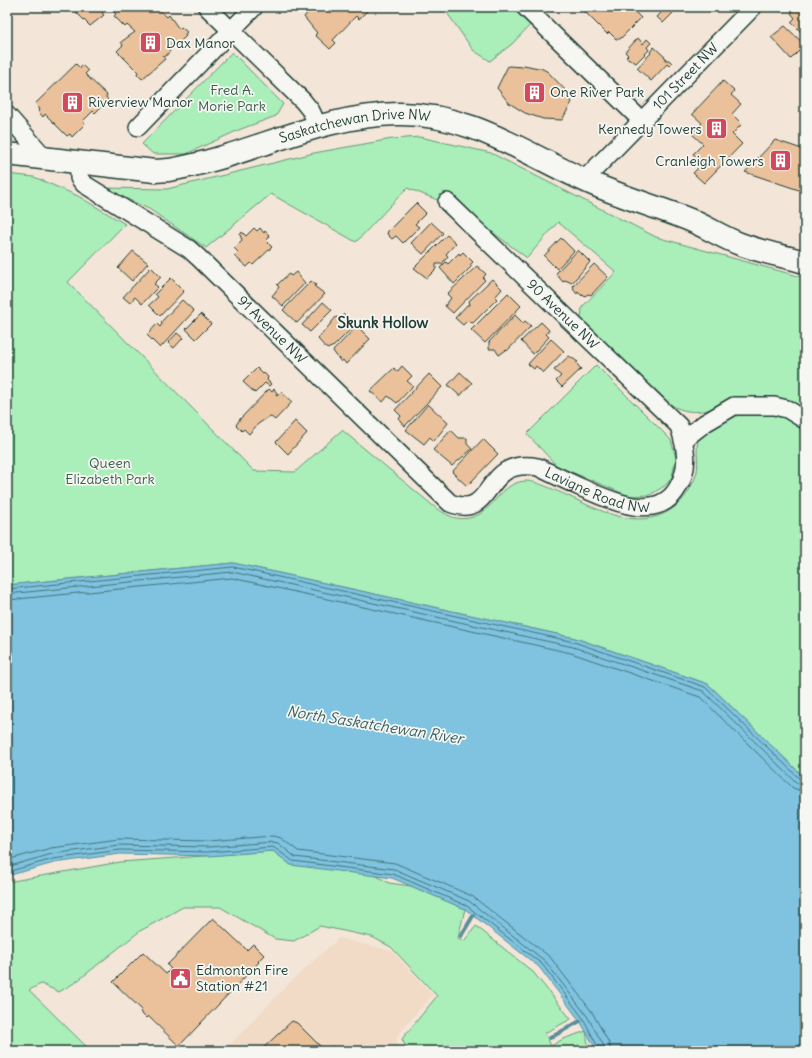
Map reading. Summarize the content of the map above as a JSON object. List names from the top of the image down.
{
  "streets": {
    "main road": ["Saskatchewan Drive NW"],
    "street": [
      "101 Street NW",
      "90 Avenue NW",
      "91 Avenue NW",
      "Lavigne Road NW"
    ]
  },
  "crossings": [
    ["101 Street NW", "Saskatchewan Drive NW"],
    ["Saskatchewan Drive NW", "91 Avenue NW"],
    ["90 Avenue NW", "Lavigne Road NW"],
    ["91 Avenue NW", "Lavigne Road NW"]
  ],
  "districts": ["Skunk Hollow"],
  "water": ["North Saskatchewan River"],
  "parks": ["Fred A. Morie Park", "Queen Elizabeth Park"],
  "places": {
    "building": [
      "Dax Manor",
      "One River Park",
      "Riverview Manor",
      "Kennedy Towers",
      "Cranleigh Towers"
    ],
    "public building": ["Edmonton Fire Station #21"]
  }
}
